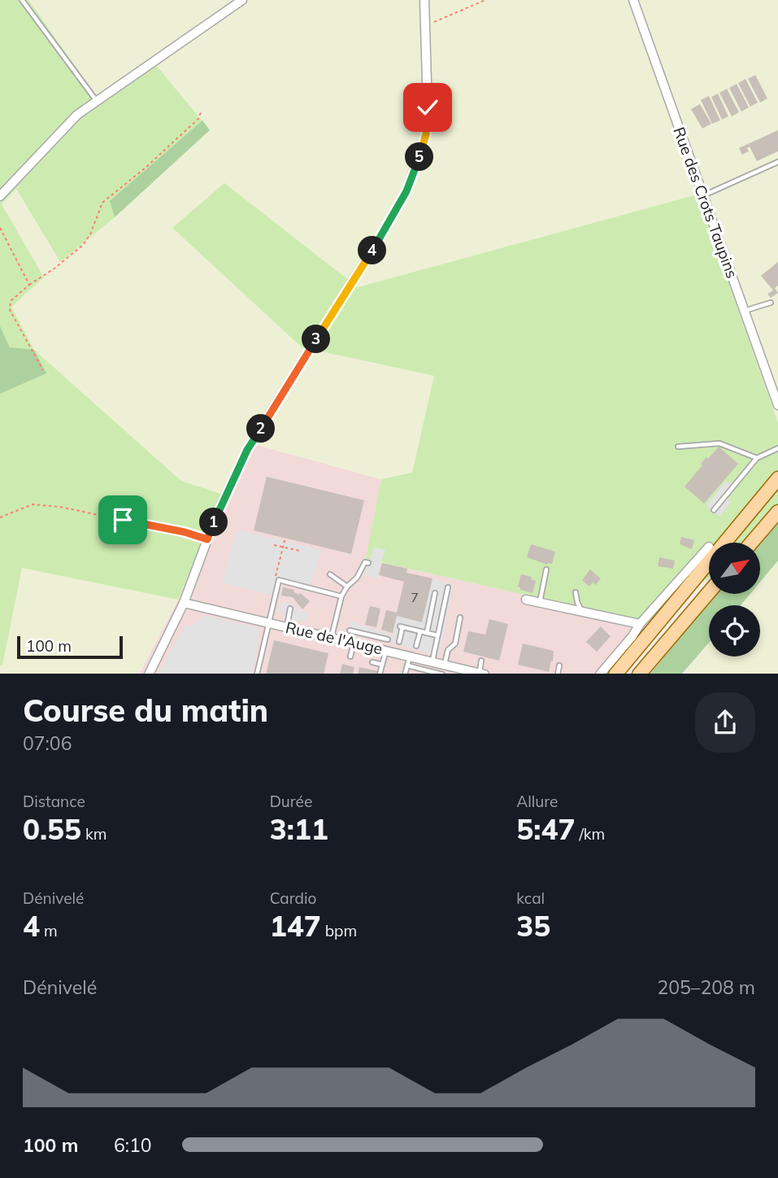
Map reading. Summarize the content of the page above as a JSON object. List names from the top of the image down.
{
  "streets": {
    "street": ["Rue des Crots Taupins", "Rue de l'Auge"]
  },
  "house_numbers": ["7"],
  "scale_bar": "100 m",
  "north": "top right",
  "page": {
    "pins": [
      "5",
      "4",
      "3",
      "2",
      "1"
    ],
    "scale": "100 m",
    "heading": ["Course du matin", "07:06"],
    "stats": [
      ["Distance", "0.55 km"],
      ["Durée", "3:11"],
      ["Allure", "5:47 /km"],
      ["Dénivelé", "4 m"],
      ["Cardio", "147 bpm"],
      ["kcal", "35"]
    ],
    "chart": ["Dénivelé", "205–208 m"],
    "list": [
      {
        "name": "100 m",
        "note": "6:10"
      }
    ]
  }
}
